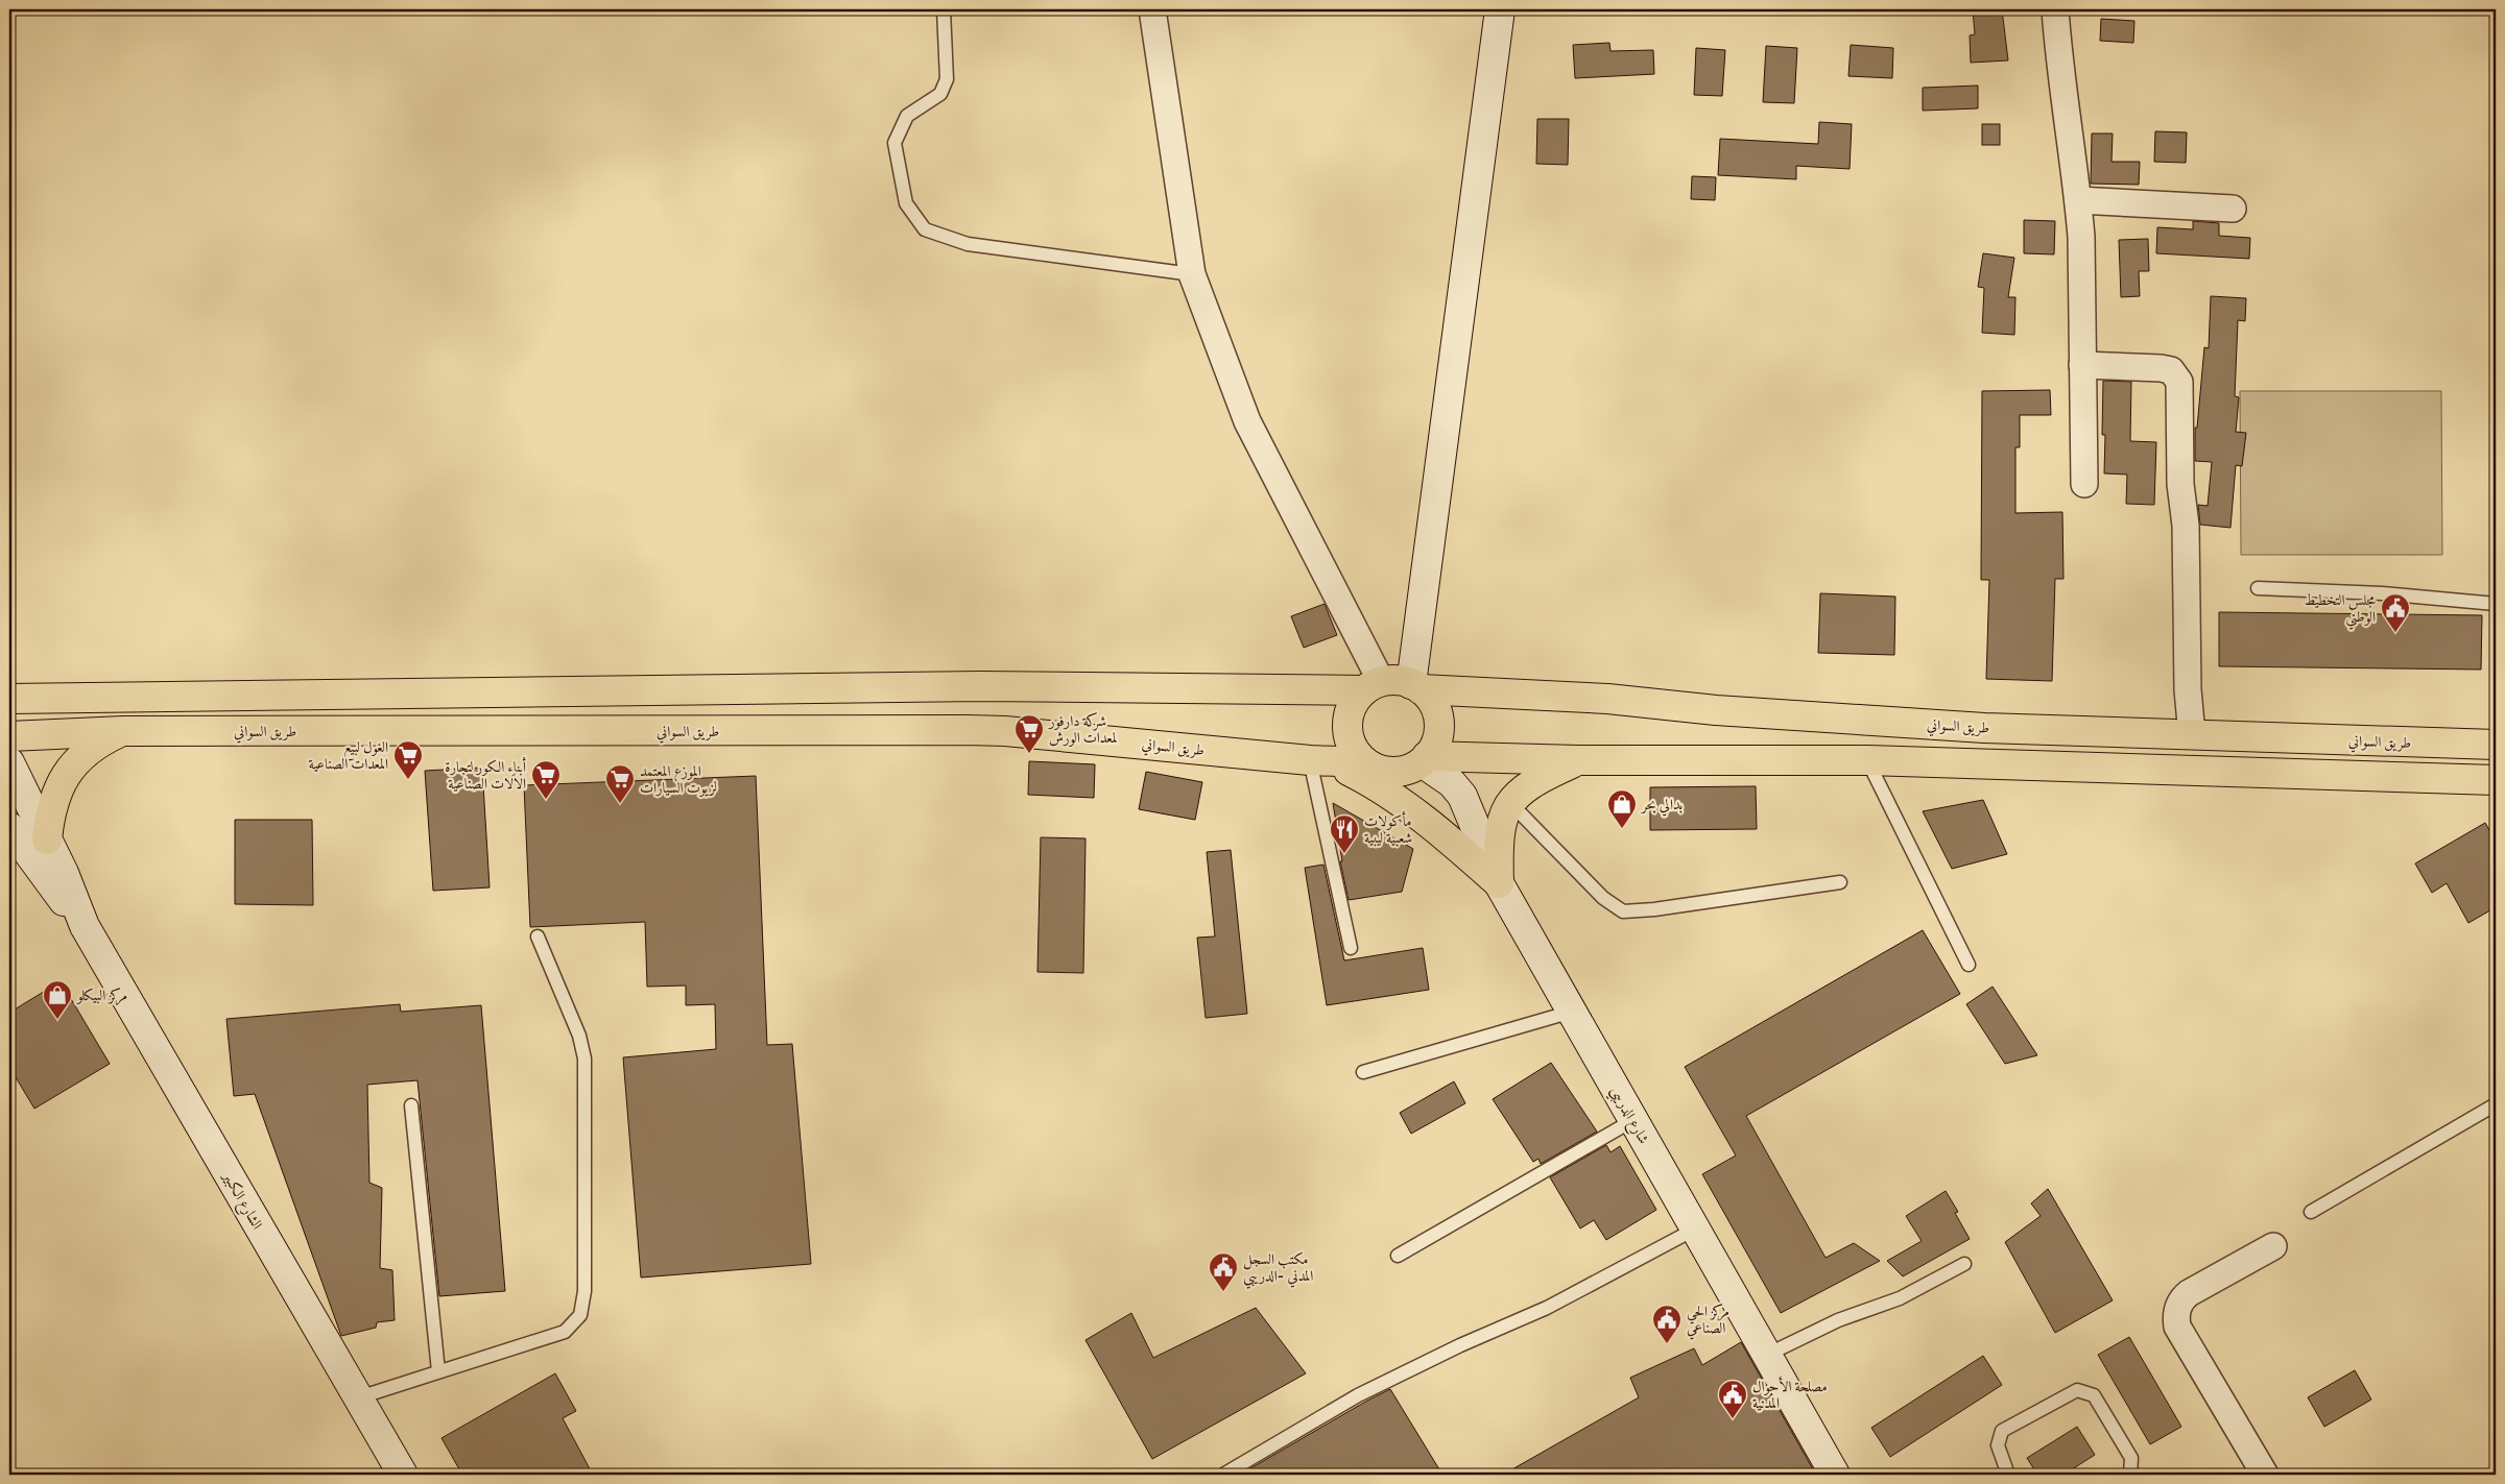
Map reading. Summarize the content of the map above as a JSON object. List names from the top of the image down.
{
  "streets": {
    "highway": ["طريق السواني"],
    "street": ["شارع الدريبي", "الشارع الكبير"]
  },
  "crossings": [
    ["طريق السواني", "شارع الدريبي"]
  ],
  "places": {
    "public building": [
      "مجلس التخطيط الوطني",
      "مكتب السجل المدني -الدريبي",
      "مركز الحي الصناعي",
      "مصلحة الأحوال المدنية"
    ],
    "supermarket": [
      "شركة دارفور لمعدات الورش",
      "الغول لبيع المعدات الصناعية",
      "أبناء الكور لتجارة الاَلات الصناعية",
      "الموزع المعتمد لزيوت السيارات"
    ],
    "shop": ["بدالي بحر", "مركز البيكلو"],
    "restaurant": ["مأكولات شعبية ليبية"]
  }
}
